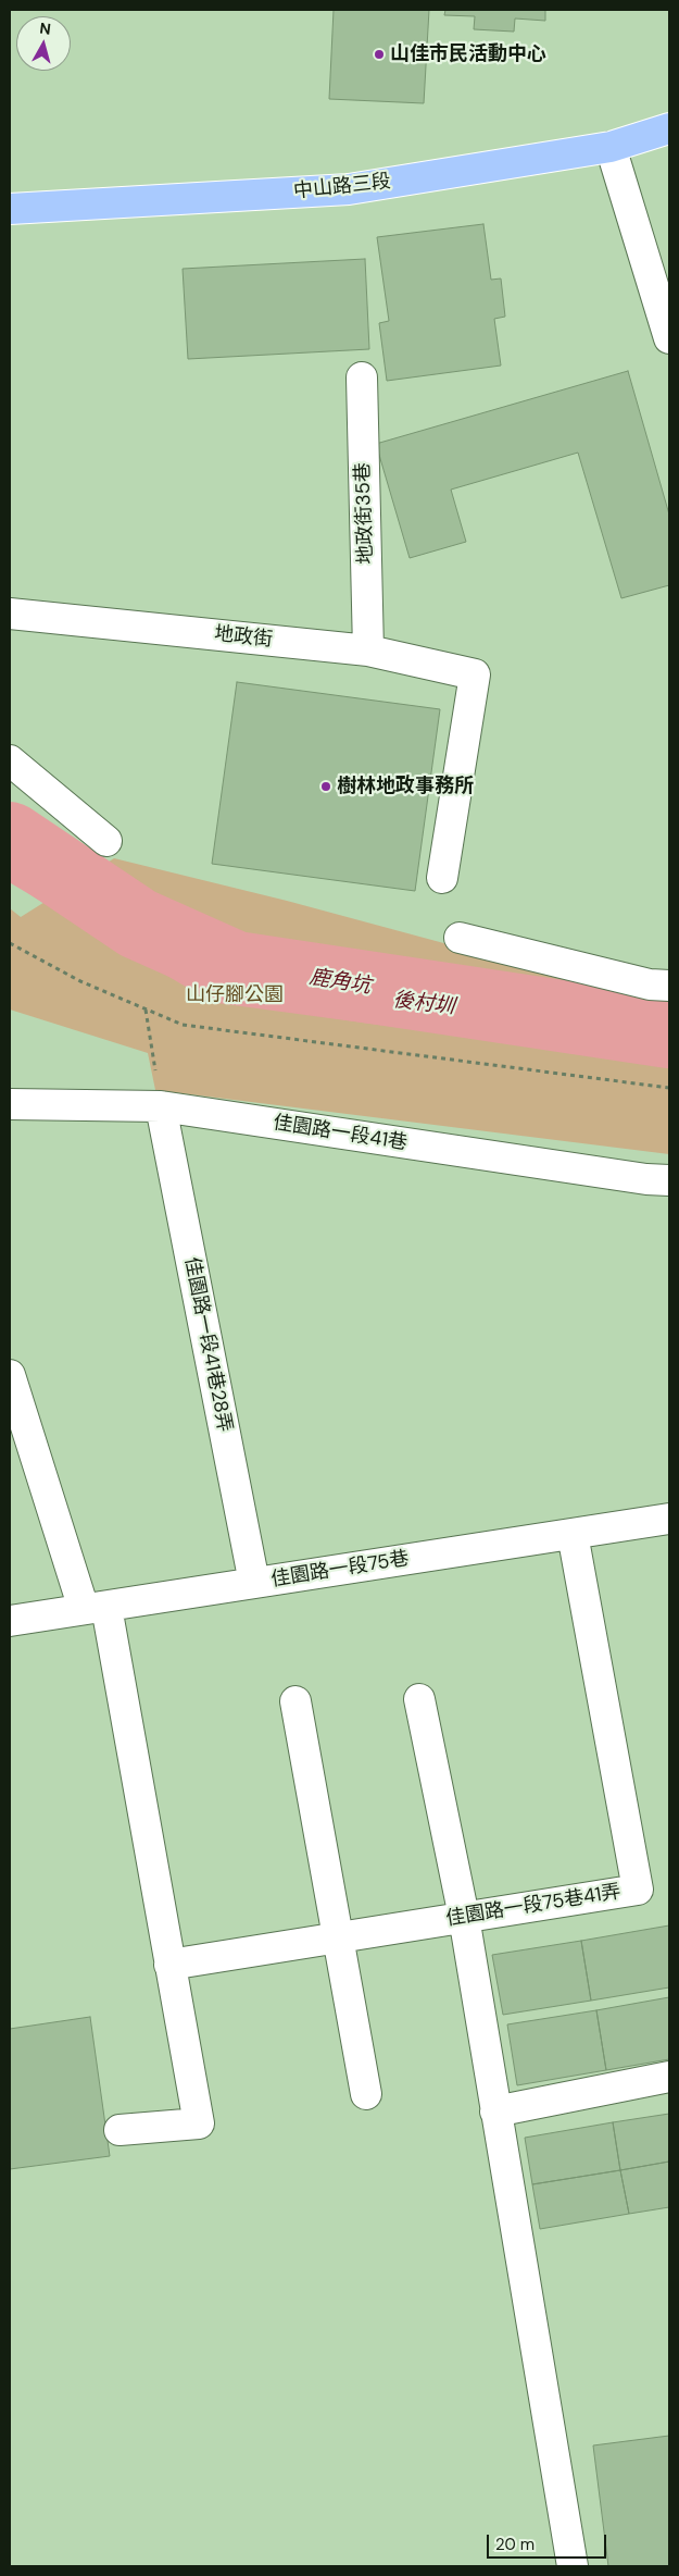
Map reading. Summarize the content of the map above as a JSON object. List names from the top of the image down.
{
  "streets": {
    "main road": ["中山路三段"],
    "street": [
      "地政街35巷",
      "地政街",
      "佳園路一段41巷",
      "佳園路一段41巷28弄",
      "佳園路一段75巷",
      "佳園路一段75巷41弄"
    ]
  },
  "crossings": [
    ["地政街35巷", "地政街"],
    ["佳園路一段41巷", "佳園路一段41巷28弄"],
    ["佳園路一段41巷28弄", "佳園路一段75巷"],
    ["佳園路一段75巷", "佳園路一段75巷41弄"]
  ],
  "water": ["鹿角坑", "後村圳"],
  "parks": ["山仔腳公園"],
  "places": ["山佳市民活動中心", "樹林地政事務所"],
  "scale_bar": "20 m",
  "north": "top"
}
